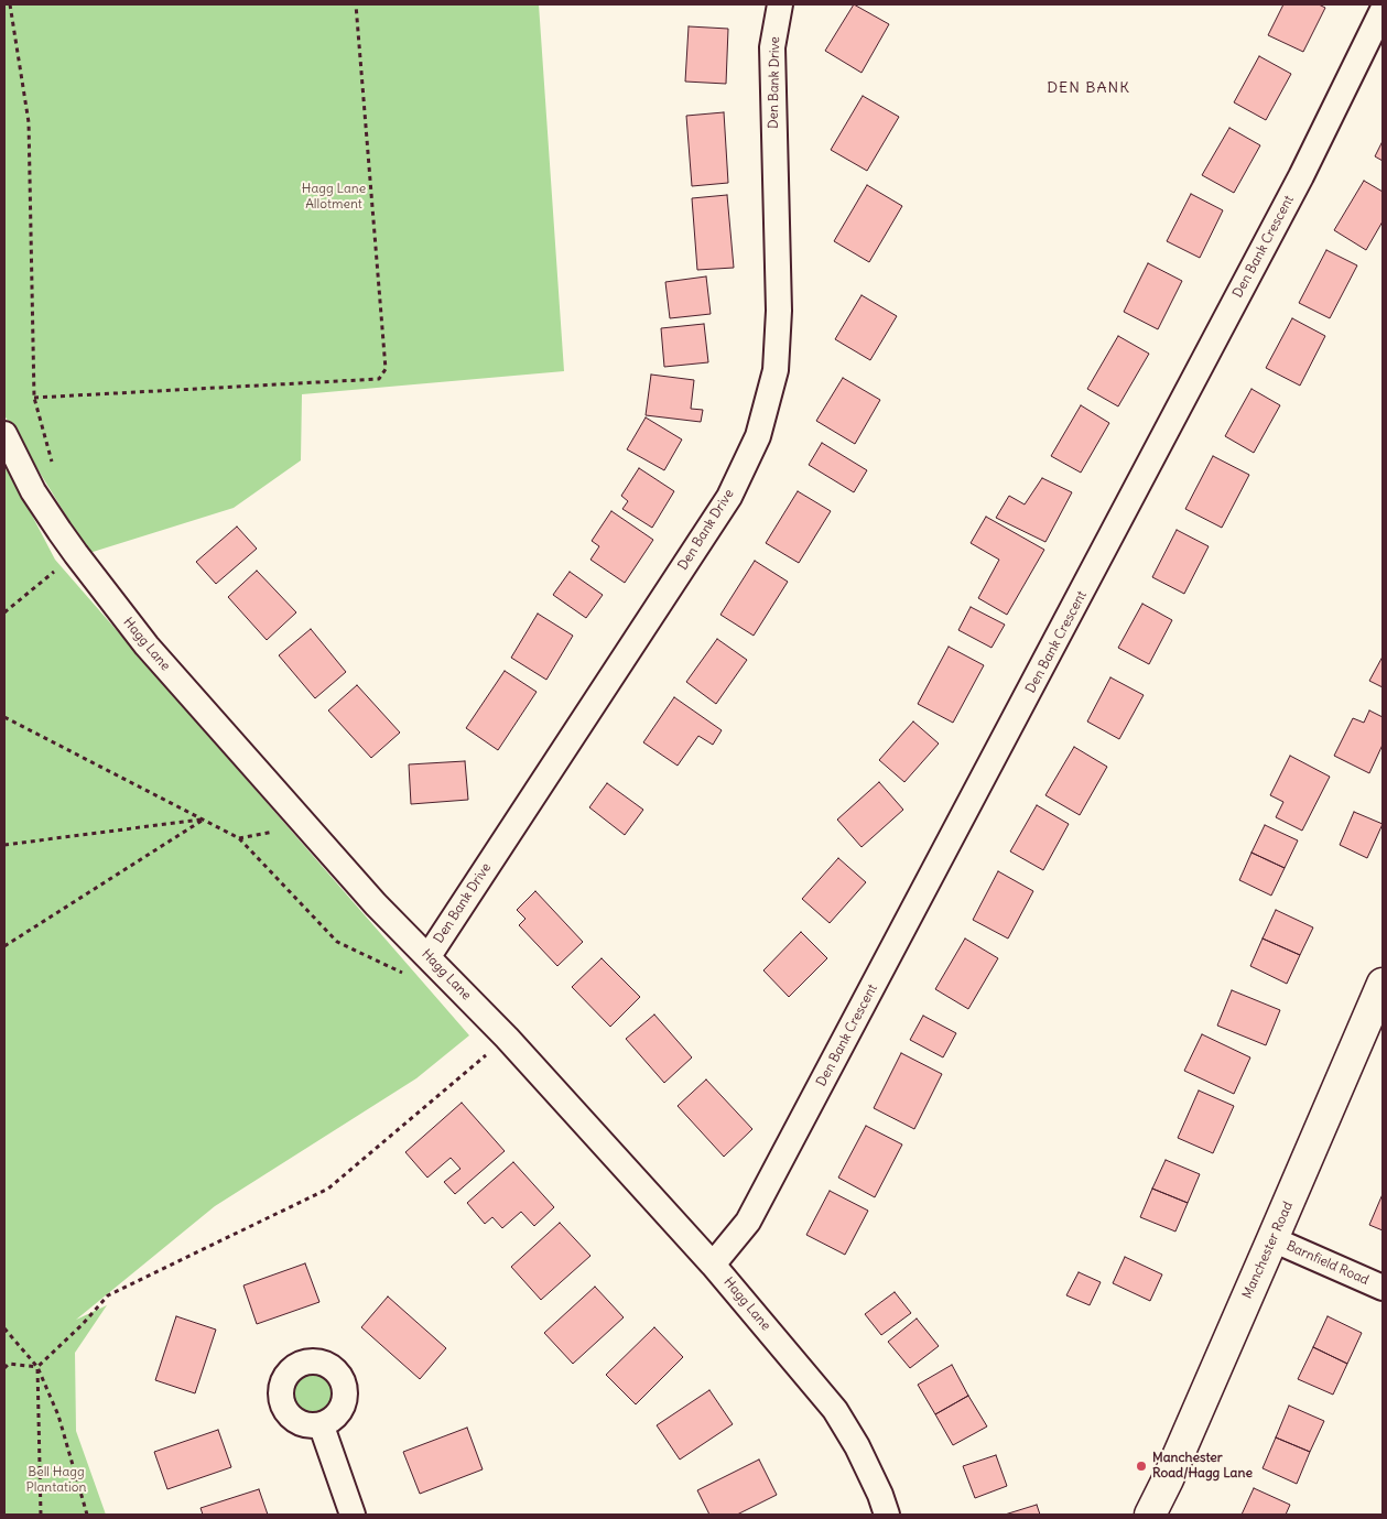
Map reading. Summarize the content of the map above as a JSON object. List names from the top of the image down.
{
  "streets": {
    "main road": ["Manchester Road"],
    "street": [
      "Den Bank Drive",
      "Den Bank Crescent",
      "Hagg Lane",
      "Barnfield Road"
    ]
  },
  "crossings": [
    ["Den Bank Drive", "Hagg Lane"],
    ["Den Bank Crescent", "Hagg Lane"],
    ["Manchester Road", "Barnfield Road"]
  ],
  "districts": ["DEN BANK"],
  "parks": ["Hagg Lane Allotment", "Bell Hagg Plantation"],
  "places": ["Manchester Road/Hagg Lane"]
}
